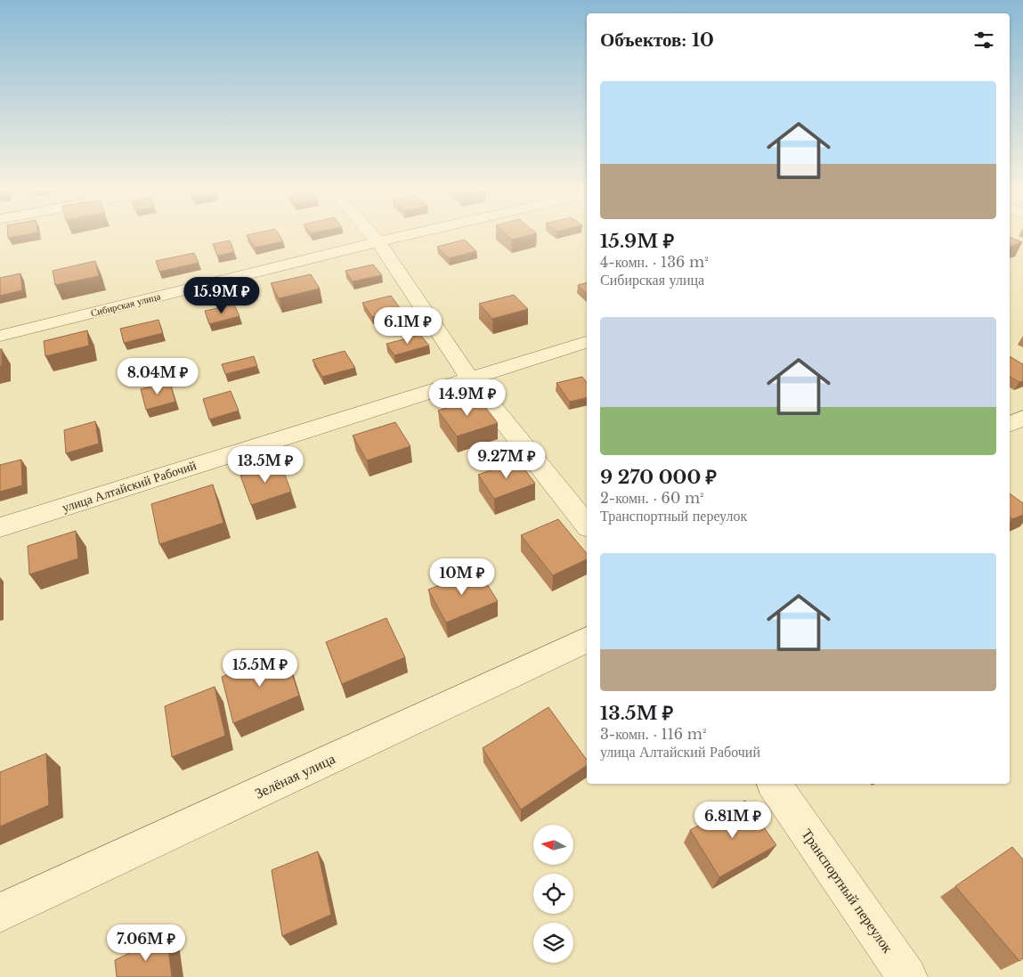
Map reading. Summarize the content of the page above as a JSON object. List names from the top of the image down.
{
  "streets": {
    "street": [
      "Сибирская улица",
      "улица Алтайский Рабочий",
      "Зелёная улица",
      "Транспортный переулок"
    ]
  },
  "north": "left",
  "page": {
    "heading": "Объектов: 10",
    "list": [
      {
        "name": "15.9M ₽",
        "note": "4-комн. · 136 m² · Сибирская улица"
      },
      {
        "name": "9 270 000 ₽",
        "note": "2-комн. · 60 m² · Транспортный переулок"
      },
      {
        "name": "13.5M ₽",
        "note": "3-комн. · 116 m² · улица Алтайский Рабочий"
      }
    ],
    "price": [
      "15.9M ₽",
      "6.1M ₽",
      "8.04M ₽",
      "14.9M ₽",
      "9.27M ₽",
      "13.5M ₽",
      "10M ₽",
      "15.5M ₽",
      "6.81M ₽",
      "7.06M ₽"
    ]
  }
}
